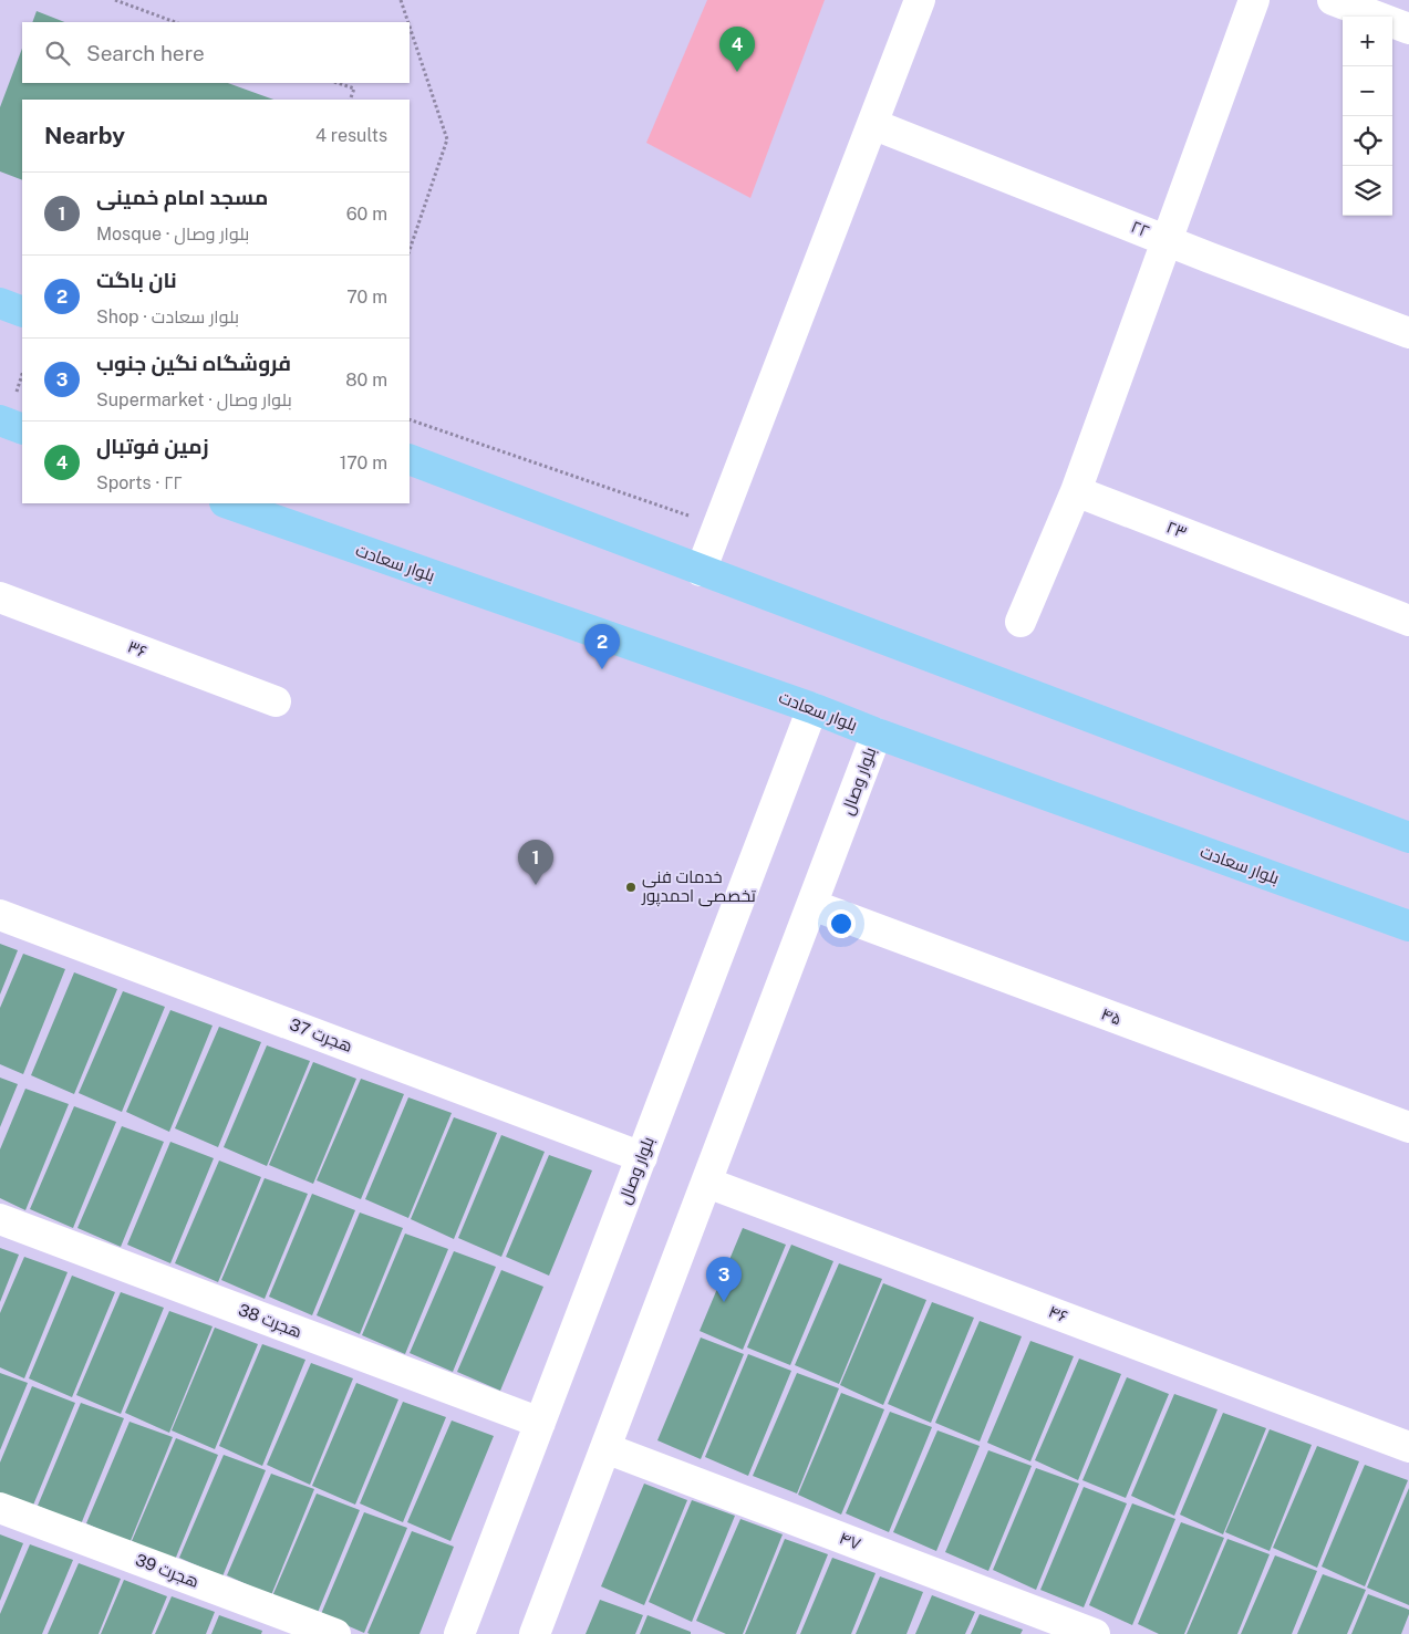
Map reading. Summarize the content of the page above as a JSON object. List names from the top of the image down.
{
  "streets": {
    "main road": ["بلوار سعادت"],
    "street": [
      "۲۲",
      "۲۳",
      "۳۶",
      "بلوار وصال",
      "۴۵",
      "هجرت 37",
      "۴۶",
      "هجرت 38",
      "۴۷",
      "هجرت 39"
    ]
  },
  "crossings": [
    ["بلوار سعادت", "بلوار وصال"],
    ["بلوار وصال", "۴۵"],
    ["بلوار وصال", "هجرت 37"],
    ["بلوار وصال", "۴۶"],
    ["بلوار وصال", "هجرت 38"],
    ["بلوار وصال", "۴۷"]
  ],
  "places": ["خدمات فنی تخصصی احمدپور"],
  "page": {
    "map_buttons": ["+", "−"],
    "search": "Search here",
    "pins": [
      "4",
      "2",
      "1",
      "3"
    ],
    "heading": ["Nearby", "4 results"],
    "list": [
      {
        "mark": "1",
        "name": "مسجد امام خمینی",
        "note": "Mosque · بلوار وصال",
        "value": "60 m"
      },
      {
        "mark": "2",
        "name": "نان باگت",
        "note": "Shop · بلوار سعادت",
        "value": "70 m"
      },
      {
        "mark": "3",
        "name": "فروشگاه نگین جنوب",
        "note": "Supermarket · بلوار وصال",
        "value": "80 m"
      },
      {
        "mark": "4",
        "name": "زمین فوتبال",
        "note": "Sports · ۲۲",
        "value": "170 m"
      }
    ]
  }
}
